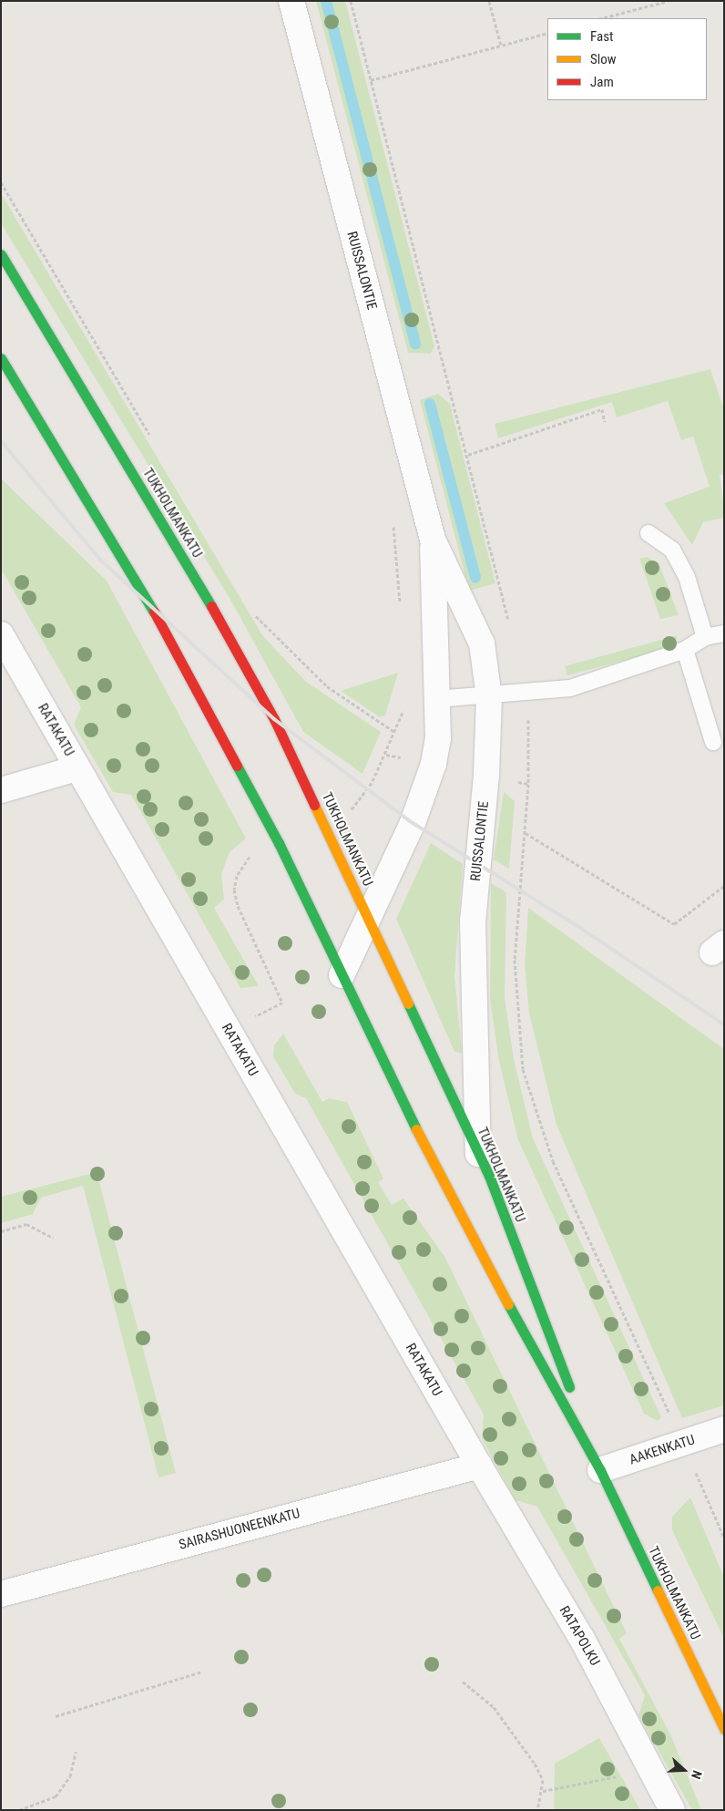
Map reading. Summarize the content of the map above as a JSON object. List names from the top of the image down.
{
  "streets": {
    "main road": ["TUKHOLMANKATU"],
    "street": [
      "RUISSALONTIE",
      "RATAKATU",
      "AAKENKATU",
      "SAIRASHUONEENKATU",
      "RATAPOLKU"
    ]
  },
  "crossings": [
    ["RUISSALONTIE", "TUKHOLMANKATU"],
    ["TUKHOLMANKATU", "AAKENKATU"],
    ["RATAKATU", "SAIRASHUONEENKATU"],
    ["RATAKATU", "RATAPOLKU"],
    ["SAIRASHUONEENKATU", "RATAPOLKU"]
  ],
  "legend": ["Fast", "Slow", "Jam"],
  "north": "right"
}
